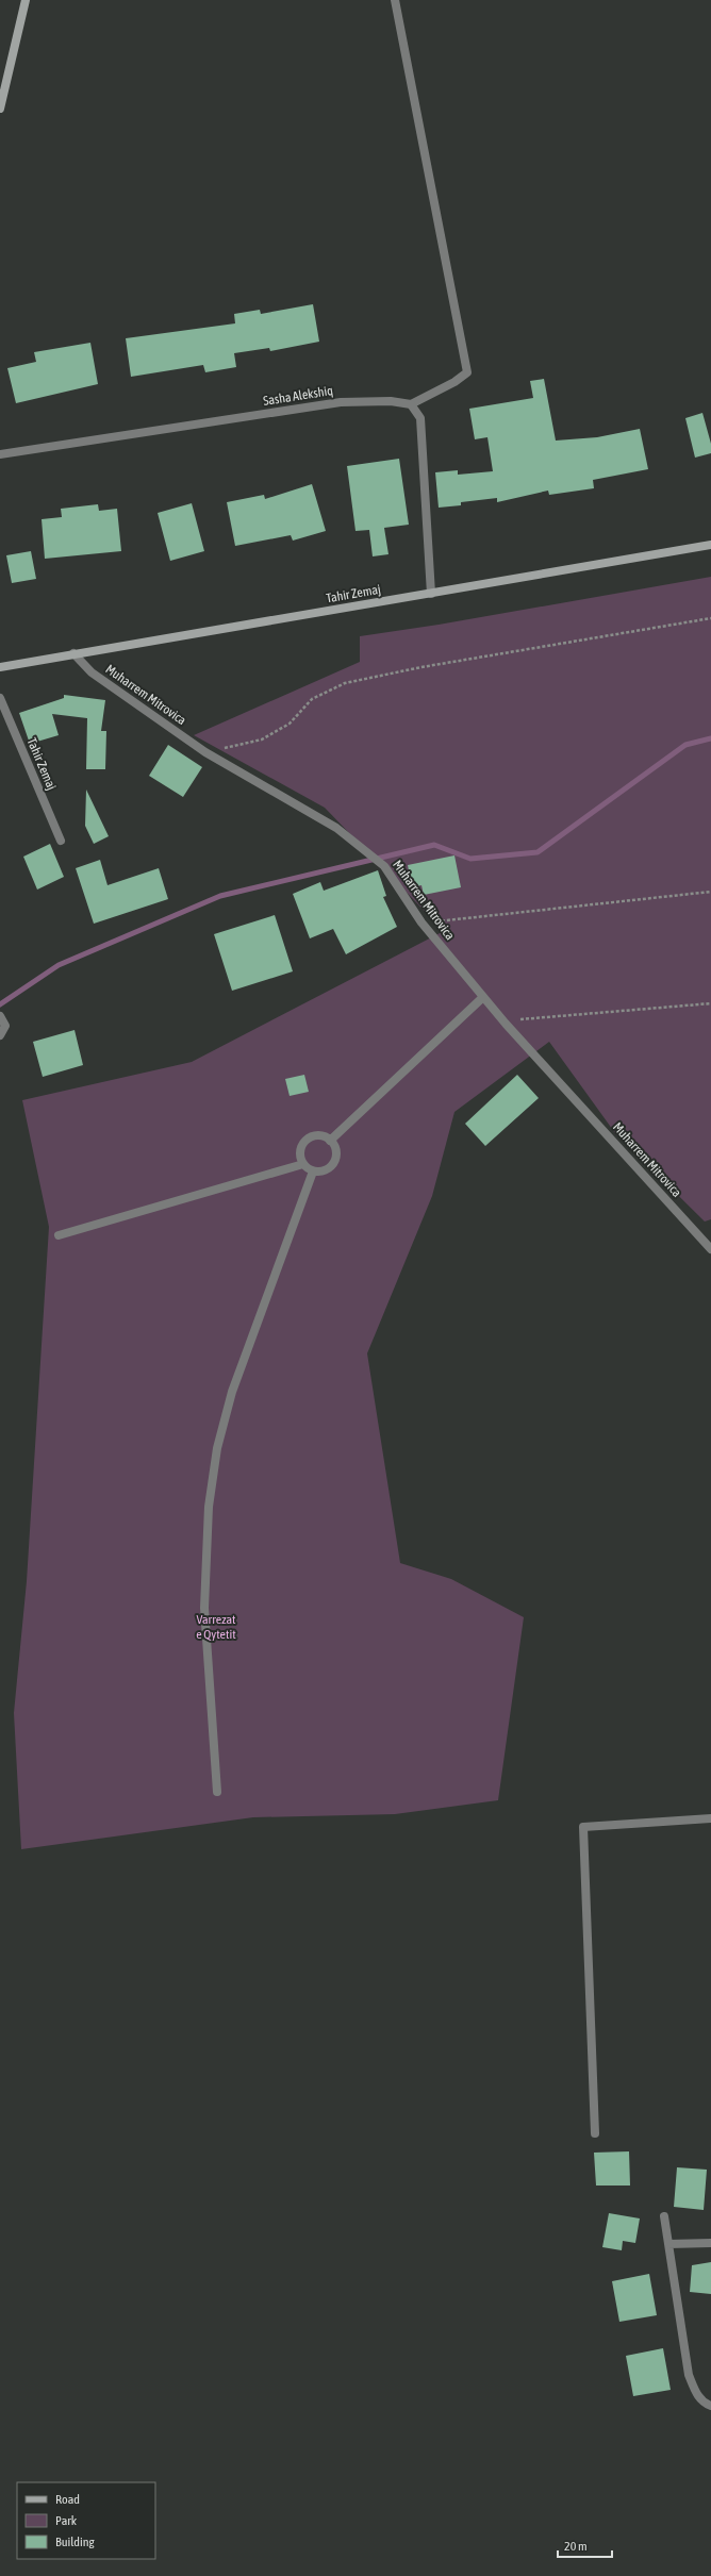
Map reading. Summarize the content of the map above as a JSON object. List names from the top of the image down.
{
  "streets": {
    "main road": ["Tahir Zemaj"],
    "street": ["Sasha Alekshiq", "Muharrem Mitrovica"]
  },
  "crossings": [
    ["Tahir Zemaj", "Muharrem Mitrovica"]
  ],
  "parks": ["Varrezat e Qytetit"],
  "legend": ["Road", "Park", "Building"],
  "scale_bar": "20 m"
}
